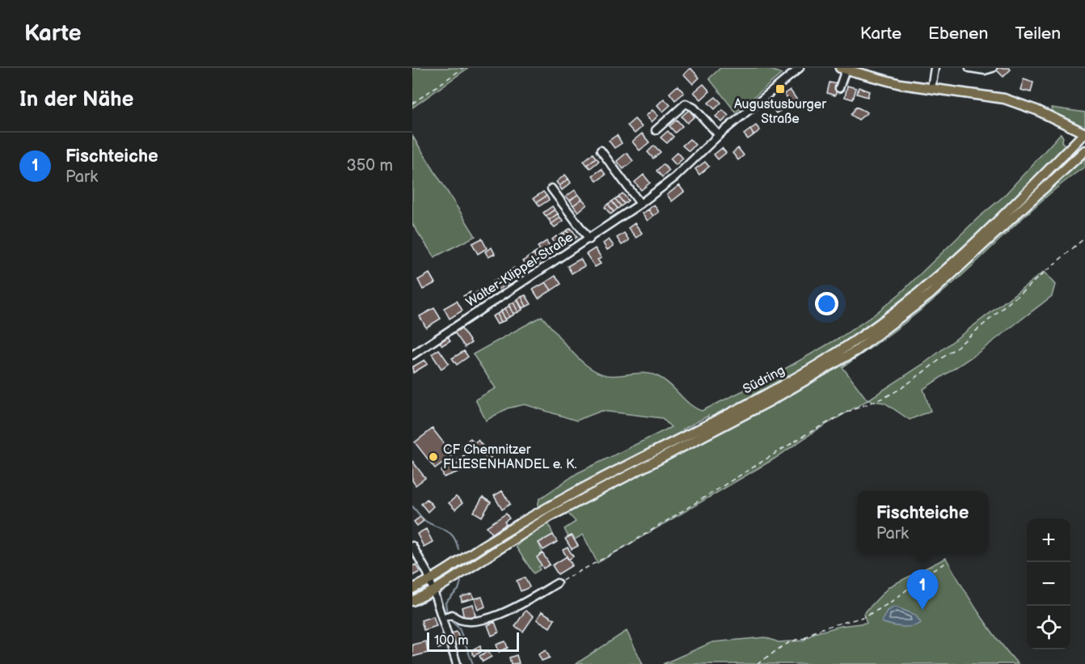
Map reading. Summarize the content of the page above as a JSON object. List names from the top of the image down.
{
  "streets": {
    "main road": ["Südring"],
    "street": ["Walter-Klippel-Straße"]
  },
  "places": {
    "transit": ["Augustusburger Straße"],
    "other": ["CF Chemnitzer FLIESENHANDEL e. K."]
  },
  "scale_bar": "100 m",
  "page": {
    "header": "Karte",
    "nav": ["Karte", "Ebenen", "Teilen"],
    "heading": "In der Nähe",
    "list": [
      {
        "mark": "1",
        "name": "Fischteiche",
        "note": "Park",
        "value": "350 m"
      }
    ],
    "popup": ["Fischteiche", "Park"],
    "map_buttons": ["+", "−"],
    "pins": "1",
    "scale": "100 m"
  }
}
